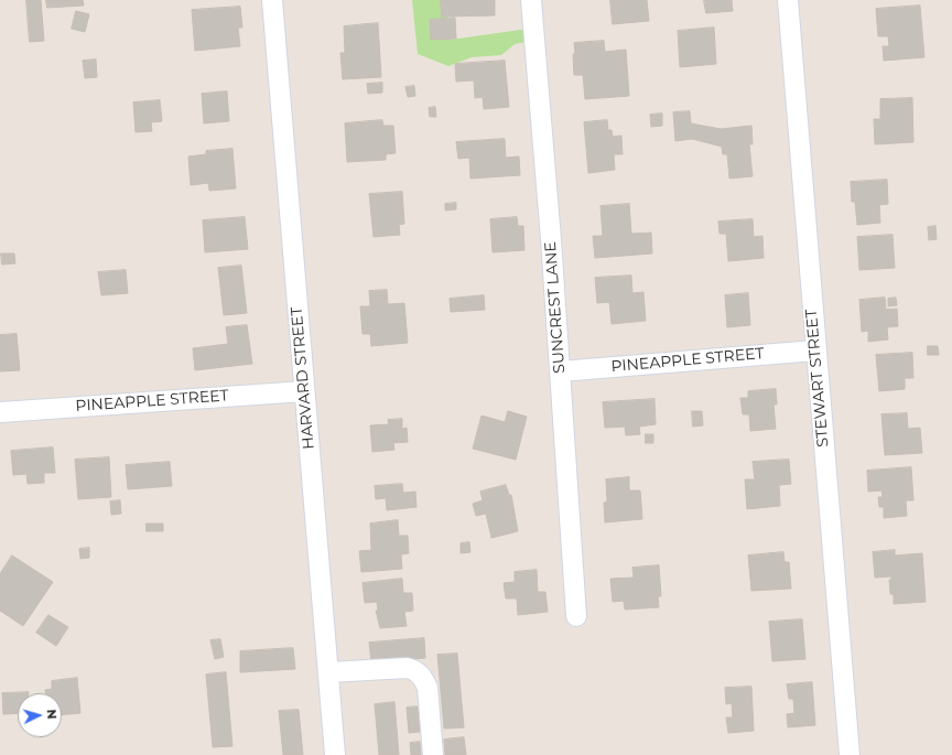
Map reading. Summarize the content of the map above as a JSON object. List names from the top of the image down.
{
  "streets": {
    "street": [
      "SUNCREST LANE",
      "PINEAPPLE STREET",
      "HARVARD STREET",
      "STEWART STREET"
    ]
  },
  "crossings": [
    ["SUNCREST LANE", "PINEAPPLE STREET"],
    ["PINEAPPLE STREET", "HARVARD STREET"],
    ["PINEAPPLE STREET", "STEWART STREET"]
  ],
  "north": "right"
}
